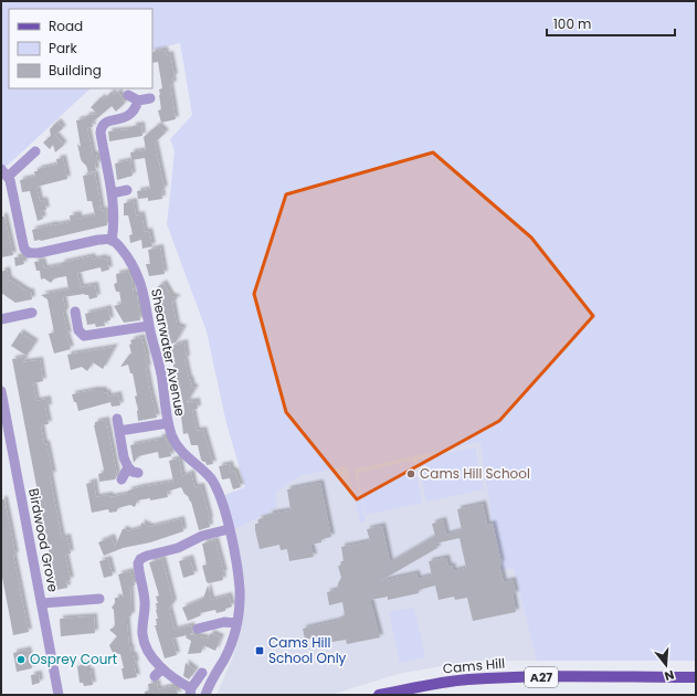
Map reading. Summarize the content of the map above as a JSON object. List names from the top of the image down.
{
  "streets": {
    "main road": ["Cams Hill", "A27"],
    "street": ["Shearwater Avenue", "Birdwood Grove"]
  },
  "places": {
    "other": ["Cams Hill School", "Osprey Court"],
    "transit": ["Cams Hill School Only"]
  },
  "legend": ["Road", "Park", "Building"],
  "scale_bar": "100 m",
  "north": "bottom"
}
